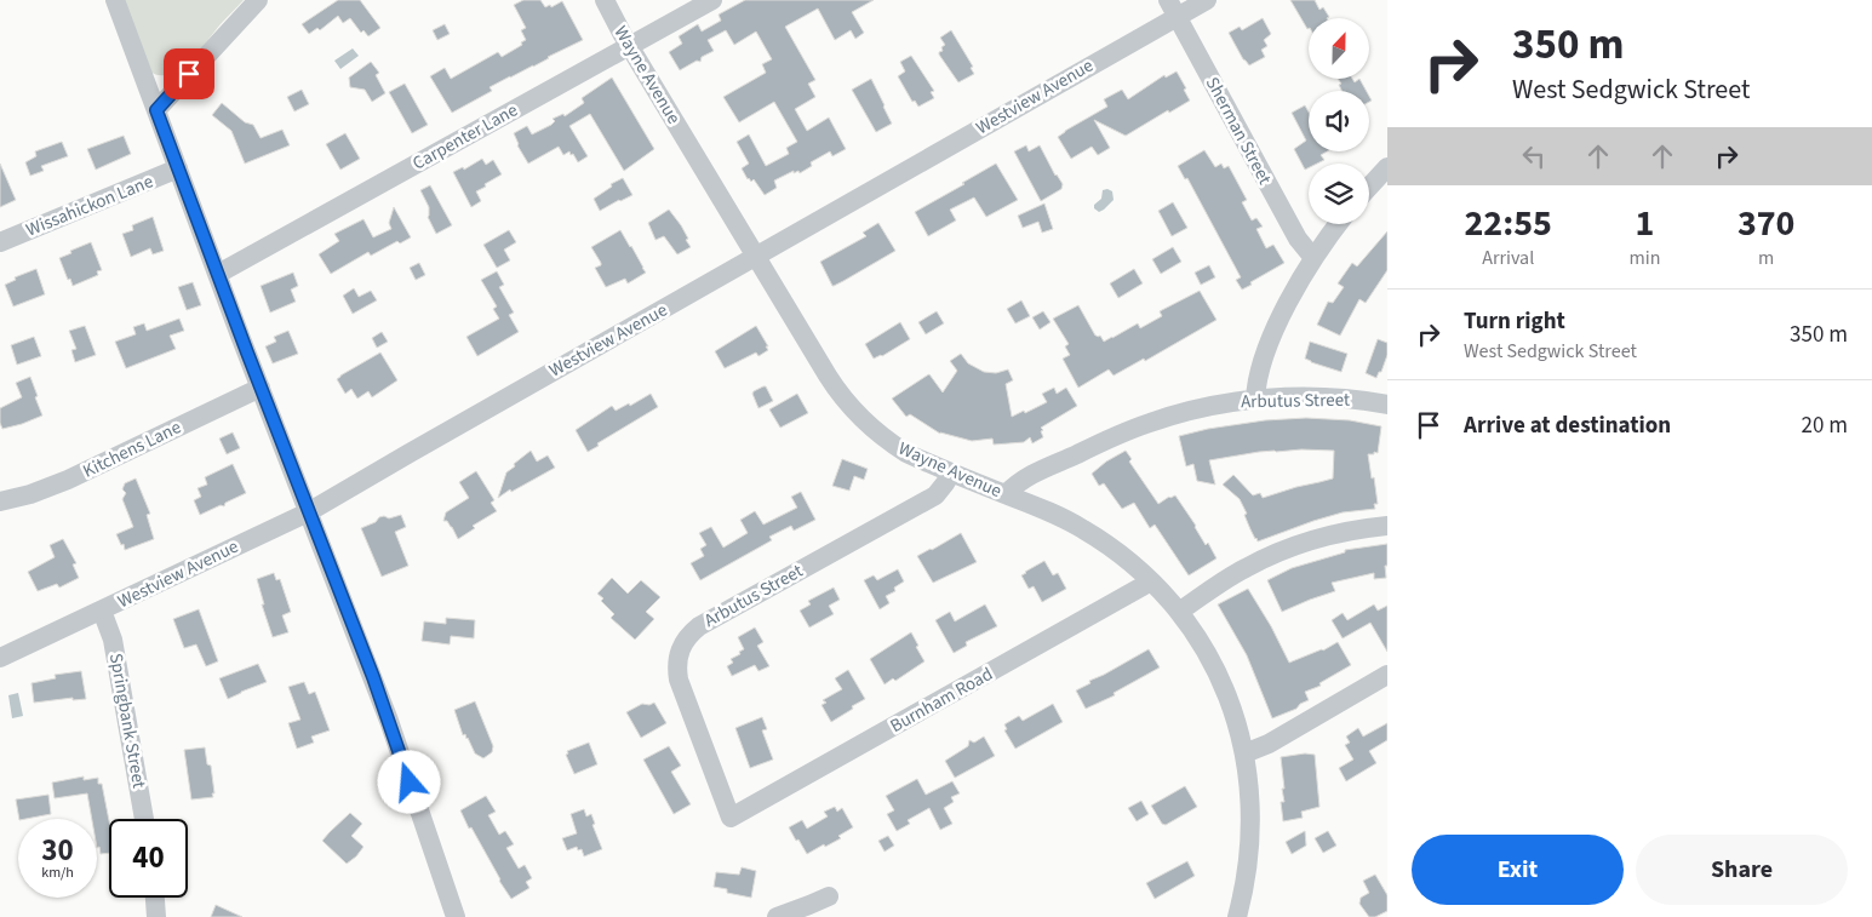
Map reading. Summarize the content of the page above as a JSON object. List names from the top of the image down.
{
  "streets": {
    "street": [
      "Wayne Avenue",
      "Westview Avenue",
      "Sherman Street",
      "Carpenter Lane",
      "Wissahickon Lane",
      "Arbutus Street",
      "Kitchens Lane",
      "Burnham Road",
      "Springbank Street"
    ]
  },
  "crossings": [
    ["Wayne Avenue", "Westview Avenue"],
    ["Wayne Avenue", "Carpenter Lane"],
    ["Wayne Avenue", "Arbutus Street"],
    ["Wayne Avenue", "Burnham Road"],
    ["Westview Avenue", "Sherman Street"],
    ["Westview Avenue", "Springbank Street"],
    ["Arbutus Street", "Burnham Road"]
  ],
  "north": "top",
  "page": {
    "turn": ["350 m", "West Sedgwick Street"],
    "eta": [
      "22:55",
      "Arrival",
      "1",
      "min",
      "370",
      "m"
    ],
    "list": [
      {
        "name": "Turn right",
        "note": "West Sedgwick Street",
        "value": "350 m"
      },
      {
        "name": "Arrive at destination",
        "value": "20 m"
      }
    ],
    "speed": "30 km/h",
    "limit": "40",
    "buttons": ["Exit", "Share"]
  }
}
